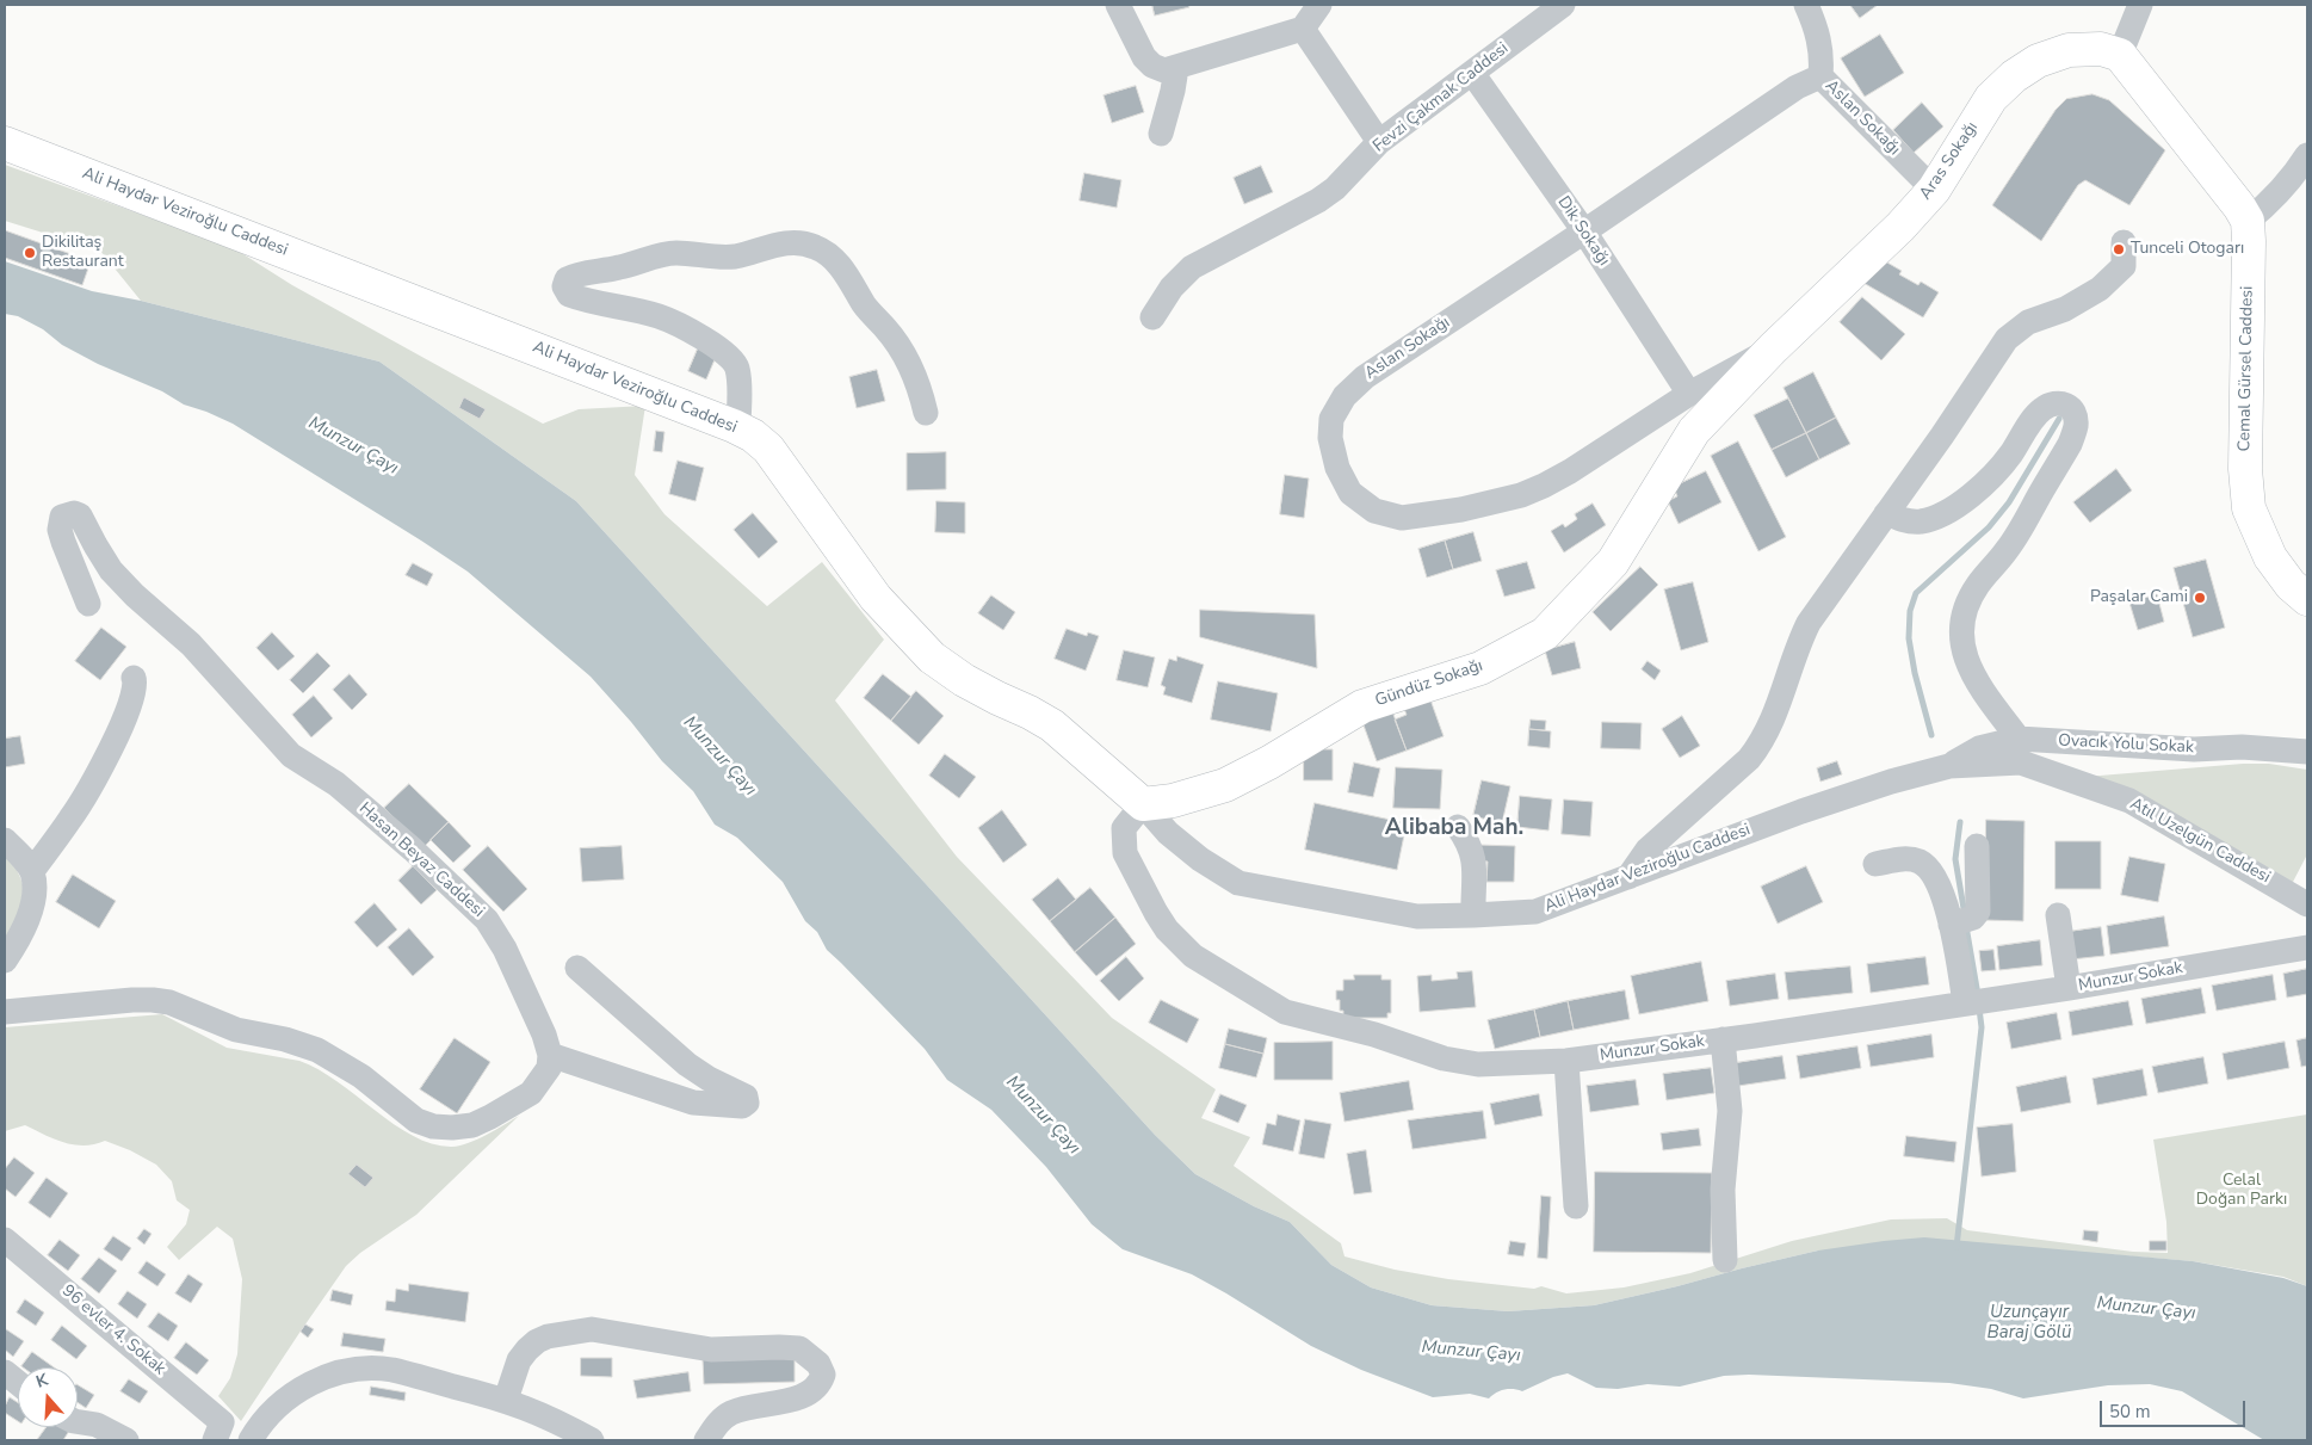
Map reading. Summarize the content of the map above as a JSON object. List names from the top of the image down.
{
  "streets": {
    "main road": [
      "Aras Sokağı",
      "Ali Haydar Veziroğlu Caddesi",
      "Cemal Gürsel Caddesi",
      "Gündüz Sokağı"
    ],
    "street": [
      "Fevzi Çakmak Caddesi",
      "Aslan Sokağı",
      "Dik Sokağı",
      "Ovacık Yolu Sokak",
      "Atıl Uzelgün Caddesi",
      "Hasan Beyaz Caddesi",
      "Munzur Sokak",
      "96 evler 4. Sokak"
    ]
  },
  "crossings": [
    ["Fevzi Çakmak Caddesi", "Dik Sokağı"],
    ["Aslan Sokağı", "Aras Sokağı"],
    ["Aslan Sokağı", "Dik Sokağı"],
    ["Aslan Sokağı", "Gündüz Sokağı"],
    ["Aras Sokağı", "Gündüz Sokağı"],
    ["Ali Haydar Veziroğlu Caddesi", "Gündüz Sokağı"],
    ["Ali Haydar Veziroğlu Caddesi", "Ovacık Yolu Sokak"],
    ["Ali Haydar Veziroğlu Caddesi", "Atıl Uzelgün Caddesi"],
    ["Ali Haydar Veziroğlu Caddesi", "Munzur Sokak"],
    ["Gündüz Sokağı", "Munzur Sokak"],
    ["Ovacık Yolu Sokak", "Atıl Uzelgün Caddesi"]
  ],
  "districts": ["Alibaba Mah."],
  "water": ["Munzur Çayı", "Uzunçayır Baraj Gölü"],
  "parks": ["Celal Doğan Parkı"],
  "places": ["Tunceli Otogarı", "Dikilitaş Restaurant", "Paşalar Cami"],
  "scale_bar": "50 m",
  "north": "top"
}
